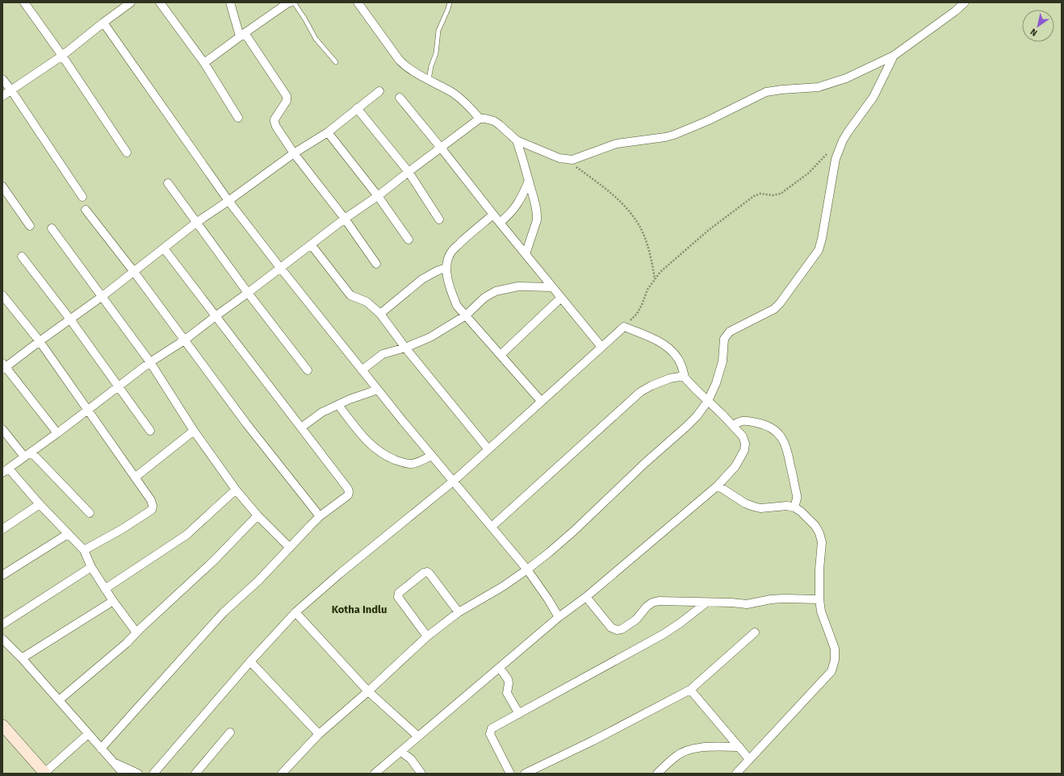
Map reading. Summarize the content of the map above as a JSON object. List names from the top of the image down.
{
  "districts": ["Kotha Indlu"],
  "north": "bottom left"
}
